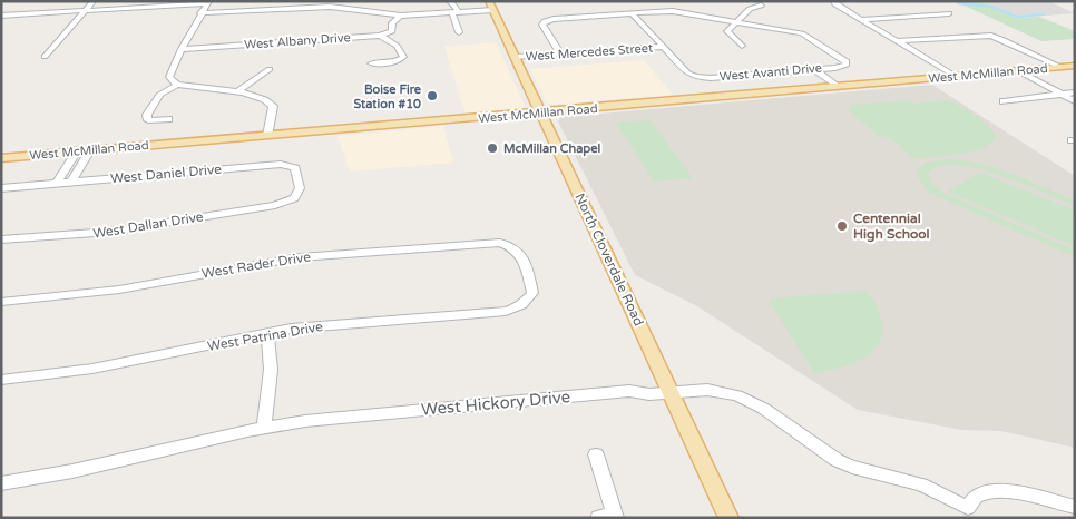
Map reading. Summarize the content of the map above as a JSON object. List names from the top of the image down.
{
  "streets": {
    "main road": ["West McMillan Road", "North Cloverdale Road"],
    "street": [
      "West Albany Drive",
      "West Mercedes Street",
      "West Avanti Drive",
      "West Daniel Drive",
      "West Dallan Drive",
      "West Rader Drive",
      "West Patrina Drive",
      "West Hickory Drive"
    ]
  },
  "crossings": [
    ["West Mercedes Street", "West Avanti Drive"],
    ["West Mercedes Street", "North Cloverdale Road"],
    ["West McMillan Road", "North Cloverdale Road"],
    ["West Daniel Drive", "West Dallan Drive"],
    ["North Cloverdale Road", "West Hickory Drive"],
    ["West Rader Drive", "West Patrina Drive"]
  ],
  "places": ["Boise Fire Station #10", "McMillan Chapel", "Centennial High School"]
}
